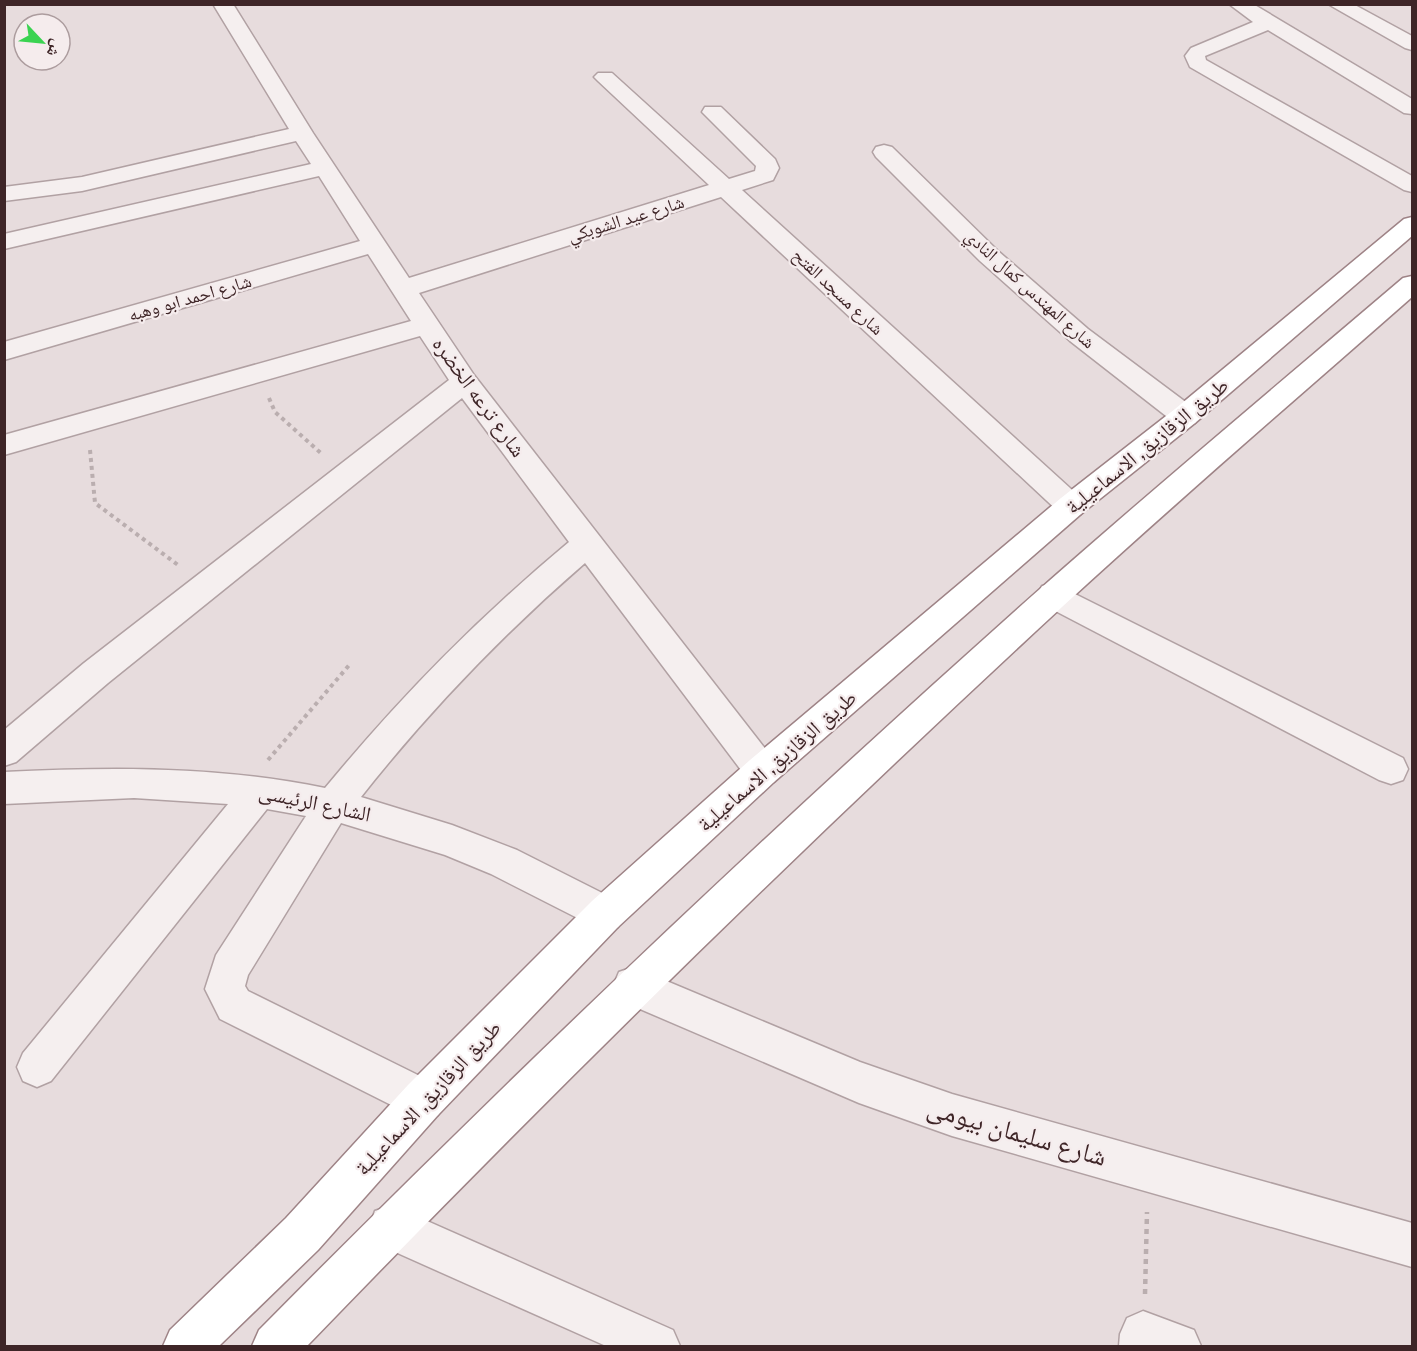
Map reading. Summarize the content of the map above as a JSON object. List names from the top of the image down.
{
  "streets": {
    "highway": ["طريق الزقازيق, الاسماعيلية"],
    "street": [
      "شارع عيد الشوبكي",
      "شارع المهندس كمال النادي",
      "شارع مسجد الفتح",
      "شارع احمد ابو وهبه",
      "شارع ترعه الخضره",
      "الشارع الرئيسى",
      "شارع سليمان بيومى"
    ]
  },
  "crossings": [
    ["شارع عيد الشوبكي", "شارع مسجد الفتح"],
    ["شارع عيد الشوبكي", "شارع ترعه الخضره"],
    ["شارع المهندس كمال النادي", "طريق الزقازيق, الاسماعيلية"],
    ["شارع مسجد الفتح", "طريق الزقازيق, الاسماعيلية"],
    ["شارع احمد ابو وهبه", "شارع ترعه الخضره"],
    ["شارع ترعه الخضره", "طريق الزقازيق, الاسماعيلية"],
    ["طريق الزقازيق, الاسماعيلية", "الشارع الرئيسى"]
  ],
  "north": "bottom right"
}
